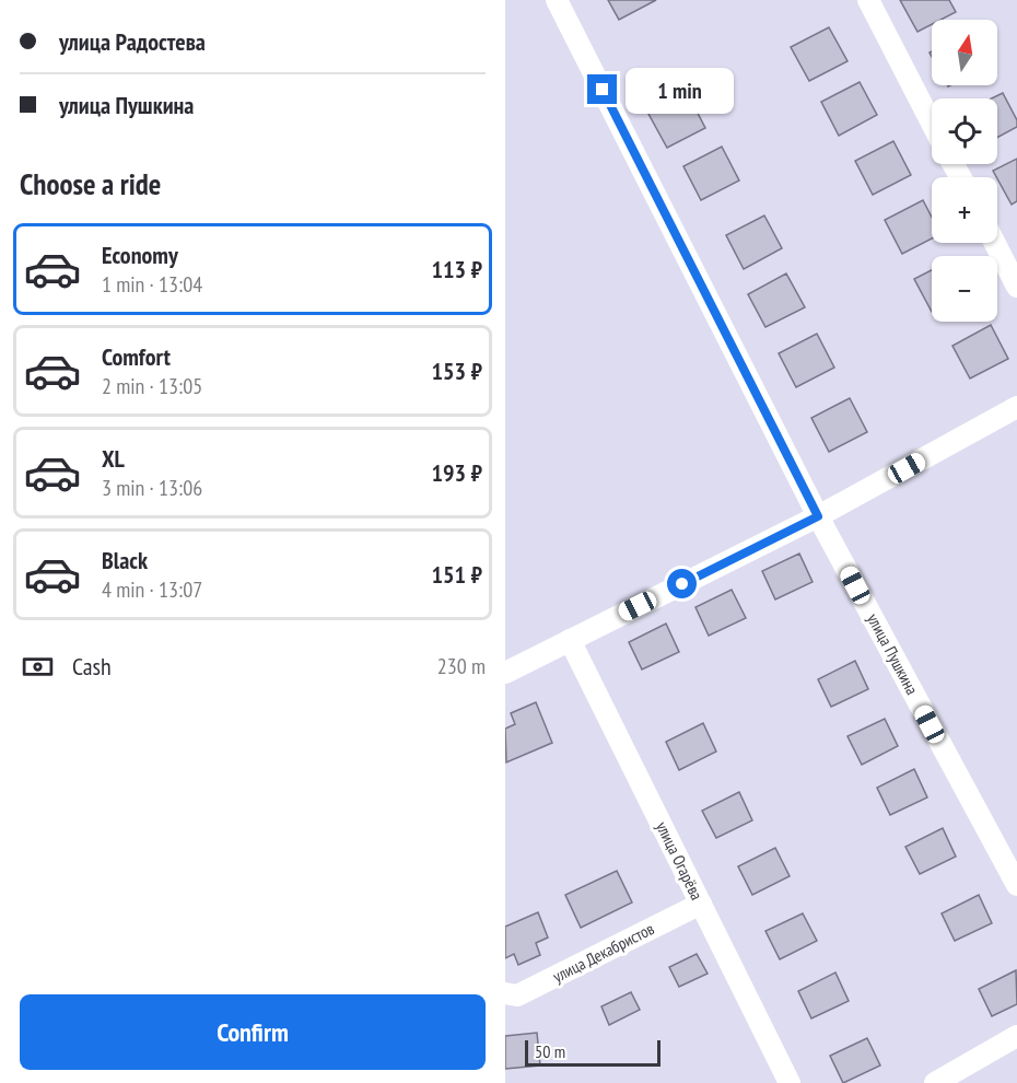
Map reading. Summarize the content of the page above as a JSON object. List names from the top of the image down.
{
  "streets": {
    "street": ["улица Пушкина", "улица Огарёва", "улица Декабристов"]
  },
  "crossings": [
    ["улица Огарёва", "улица Декабристов"]
  ],
  "scale_bar": "50 m",
  "north": "top",
  "page": {
    "banner": ["улица Радостева", "улица Пушкина"],
    "map_buttons": ["+", "−"],
    "bubble": "1 min",
    "heading": "Choose a ride",
    "list": [
      {
        "name": "Economy",
        "note": "1 min · 13:04",
        "value": "113 ₽"
      },
      {
        "name": "Comfort",
        "note": "2 min · 13:05",
        "value": "153 ₽"
      },
      {
        "name": "XL",
        "note": "3 min · 13:06",
        "value": "193 ₽"
      },
      {
        "name": "Black",
        "note": "4 min · 13:07",
        "value": "151 ₽"
      }
    ],
    "pay": ["Cash", "230 m"],
    "buttons": "Confirm",
    "scale": "50 m"
  }
}
